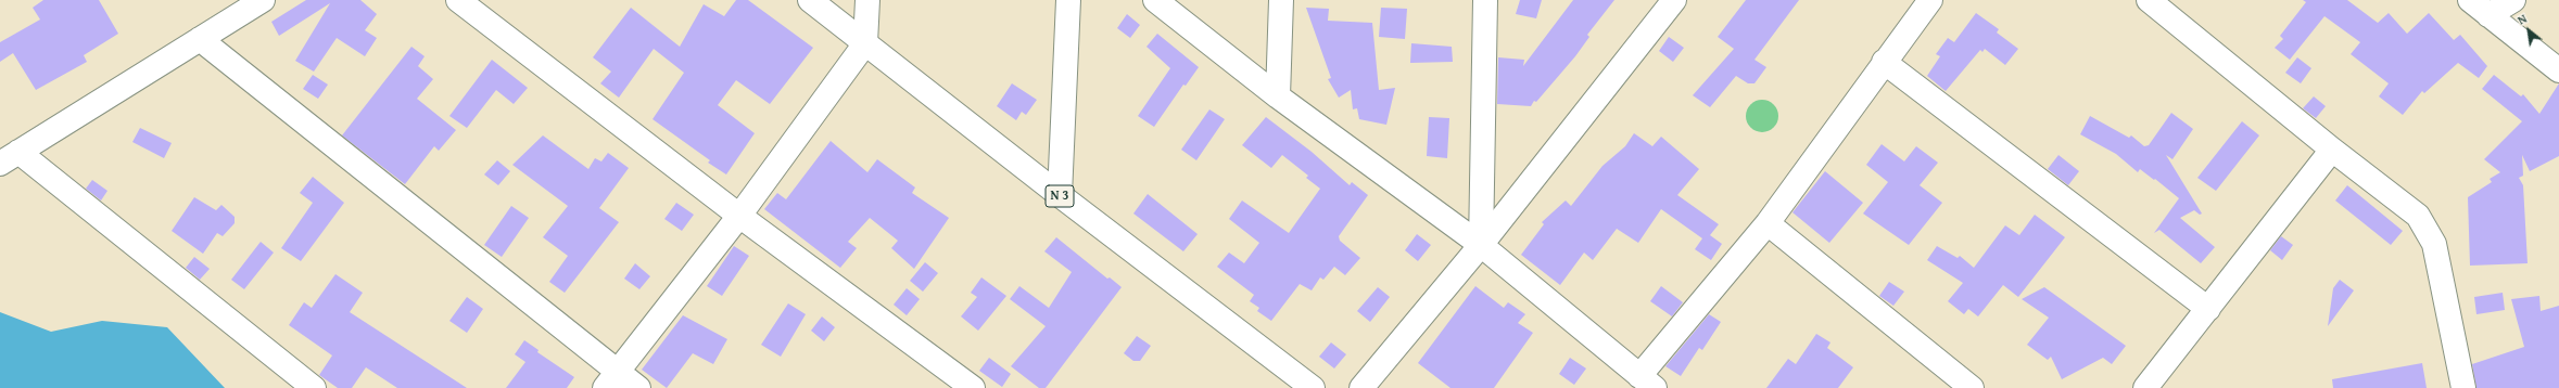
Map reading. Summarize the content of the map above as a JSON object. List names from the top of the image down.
{
  "streets": {
    "street": ["N 3"]
  },
  "north": "top left"
}
